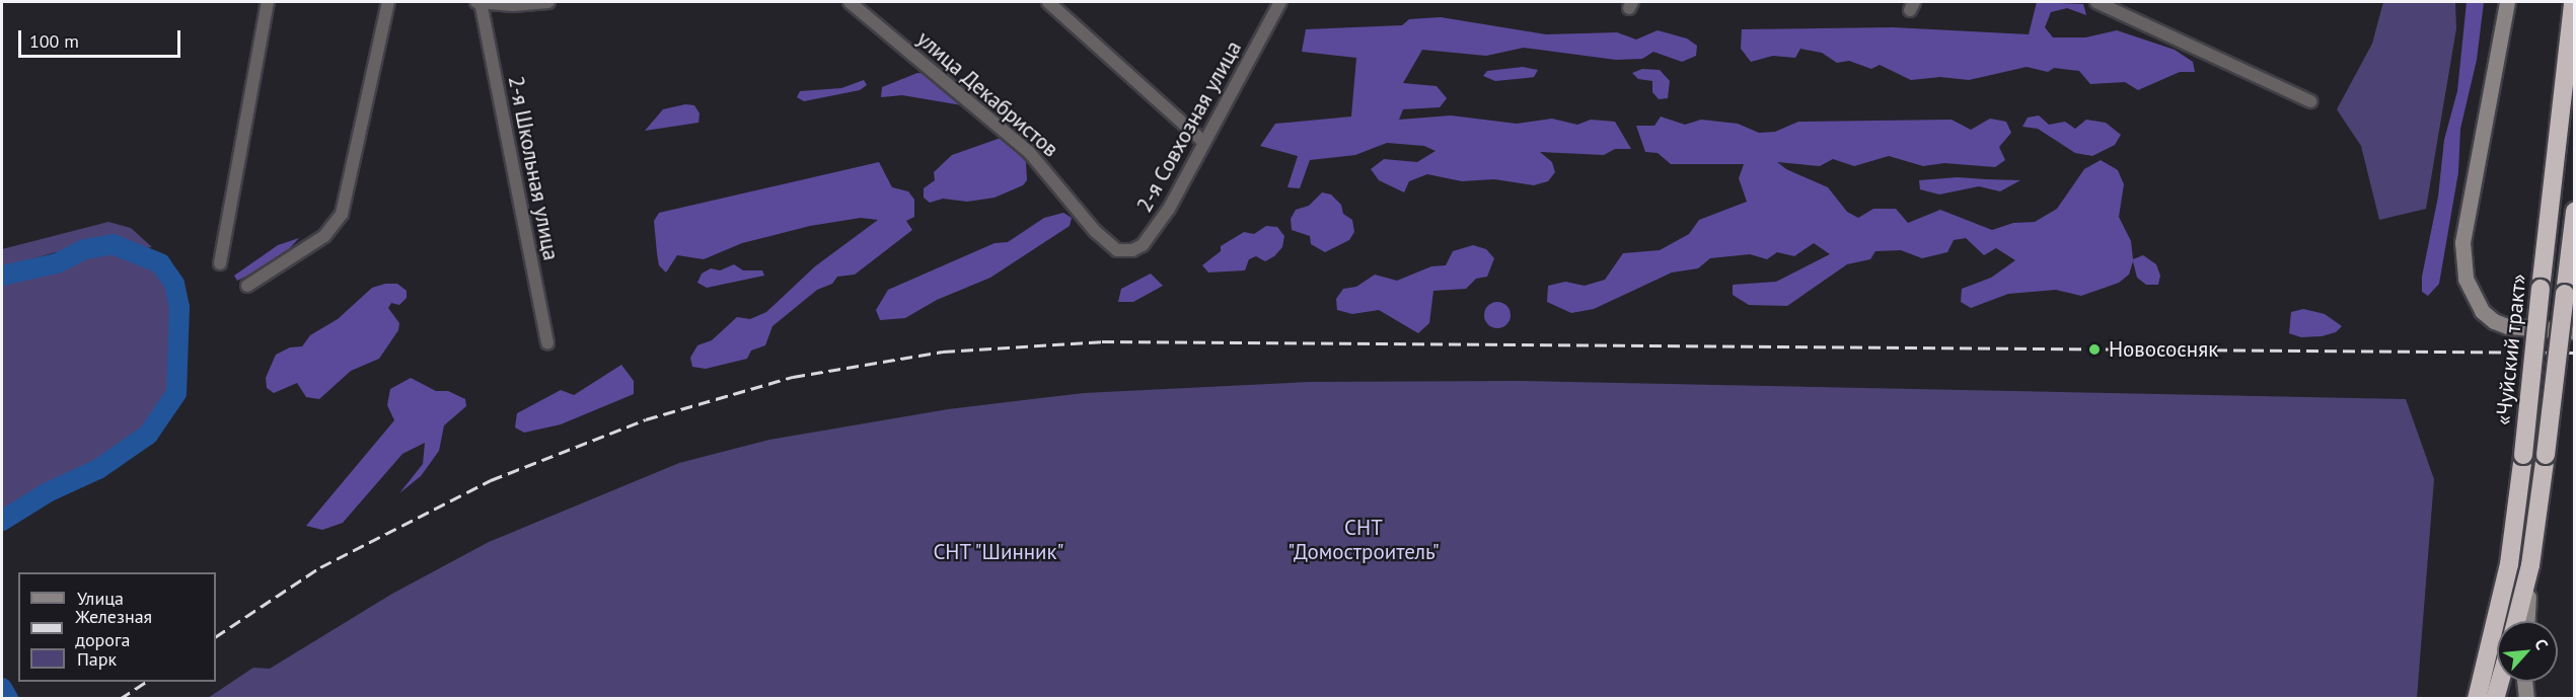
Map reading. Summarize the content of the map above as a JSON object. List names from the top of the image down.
{
  "streets": {
    "highway": ["«Чуйский тракт»"],
    "street": ["улица Декабристов", "2-я Совхозная улица", "2-я Школьная улица"]
  },
  "crossings": [
    ["улица Декабристов", "2-я Совхозная улица"]
  ],
  "parks": ["СНТ \"Домостроитель\"", "СНТ \"Шинник\""],
  "places": ["Новососняк"],
  "legend": ["Улица", "Железная дорога", "Парк"],
  "scale_bar": "100 m",
  "north": "top right"
}
